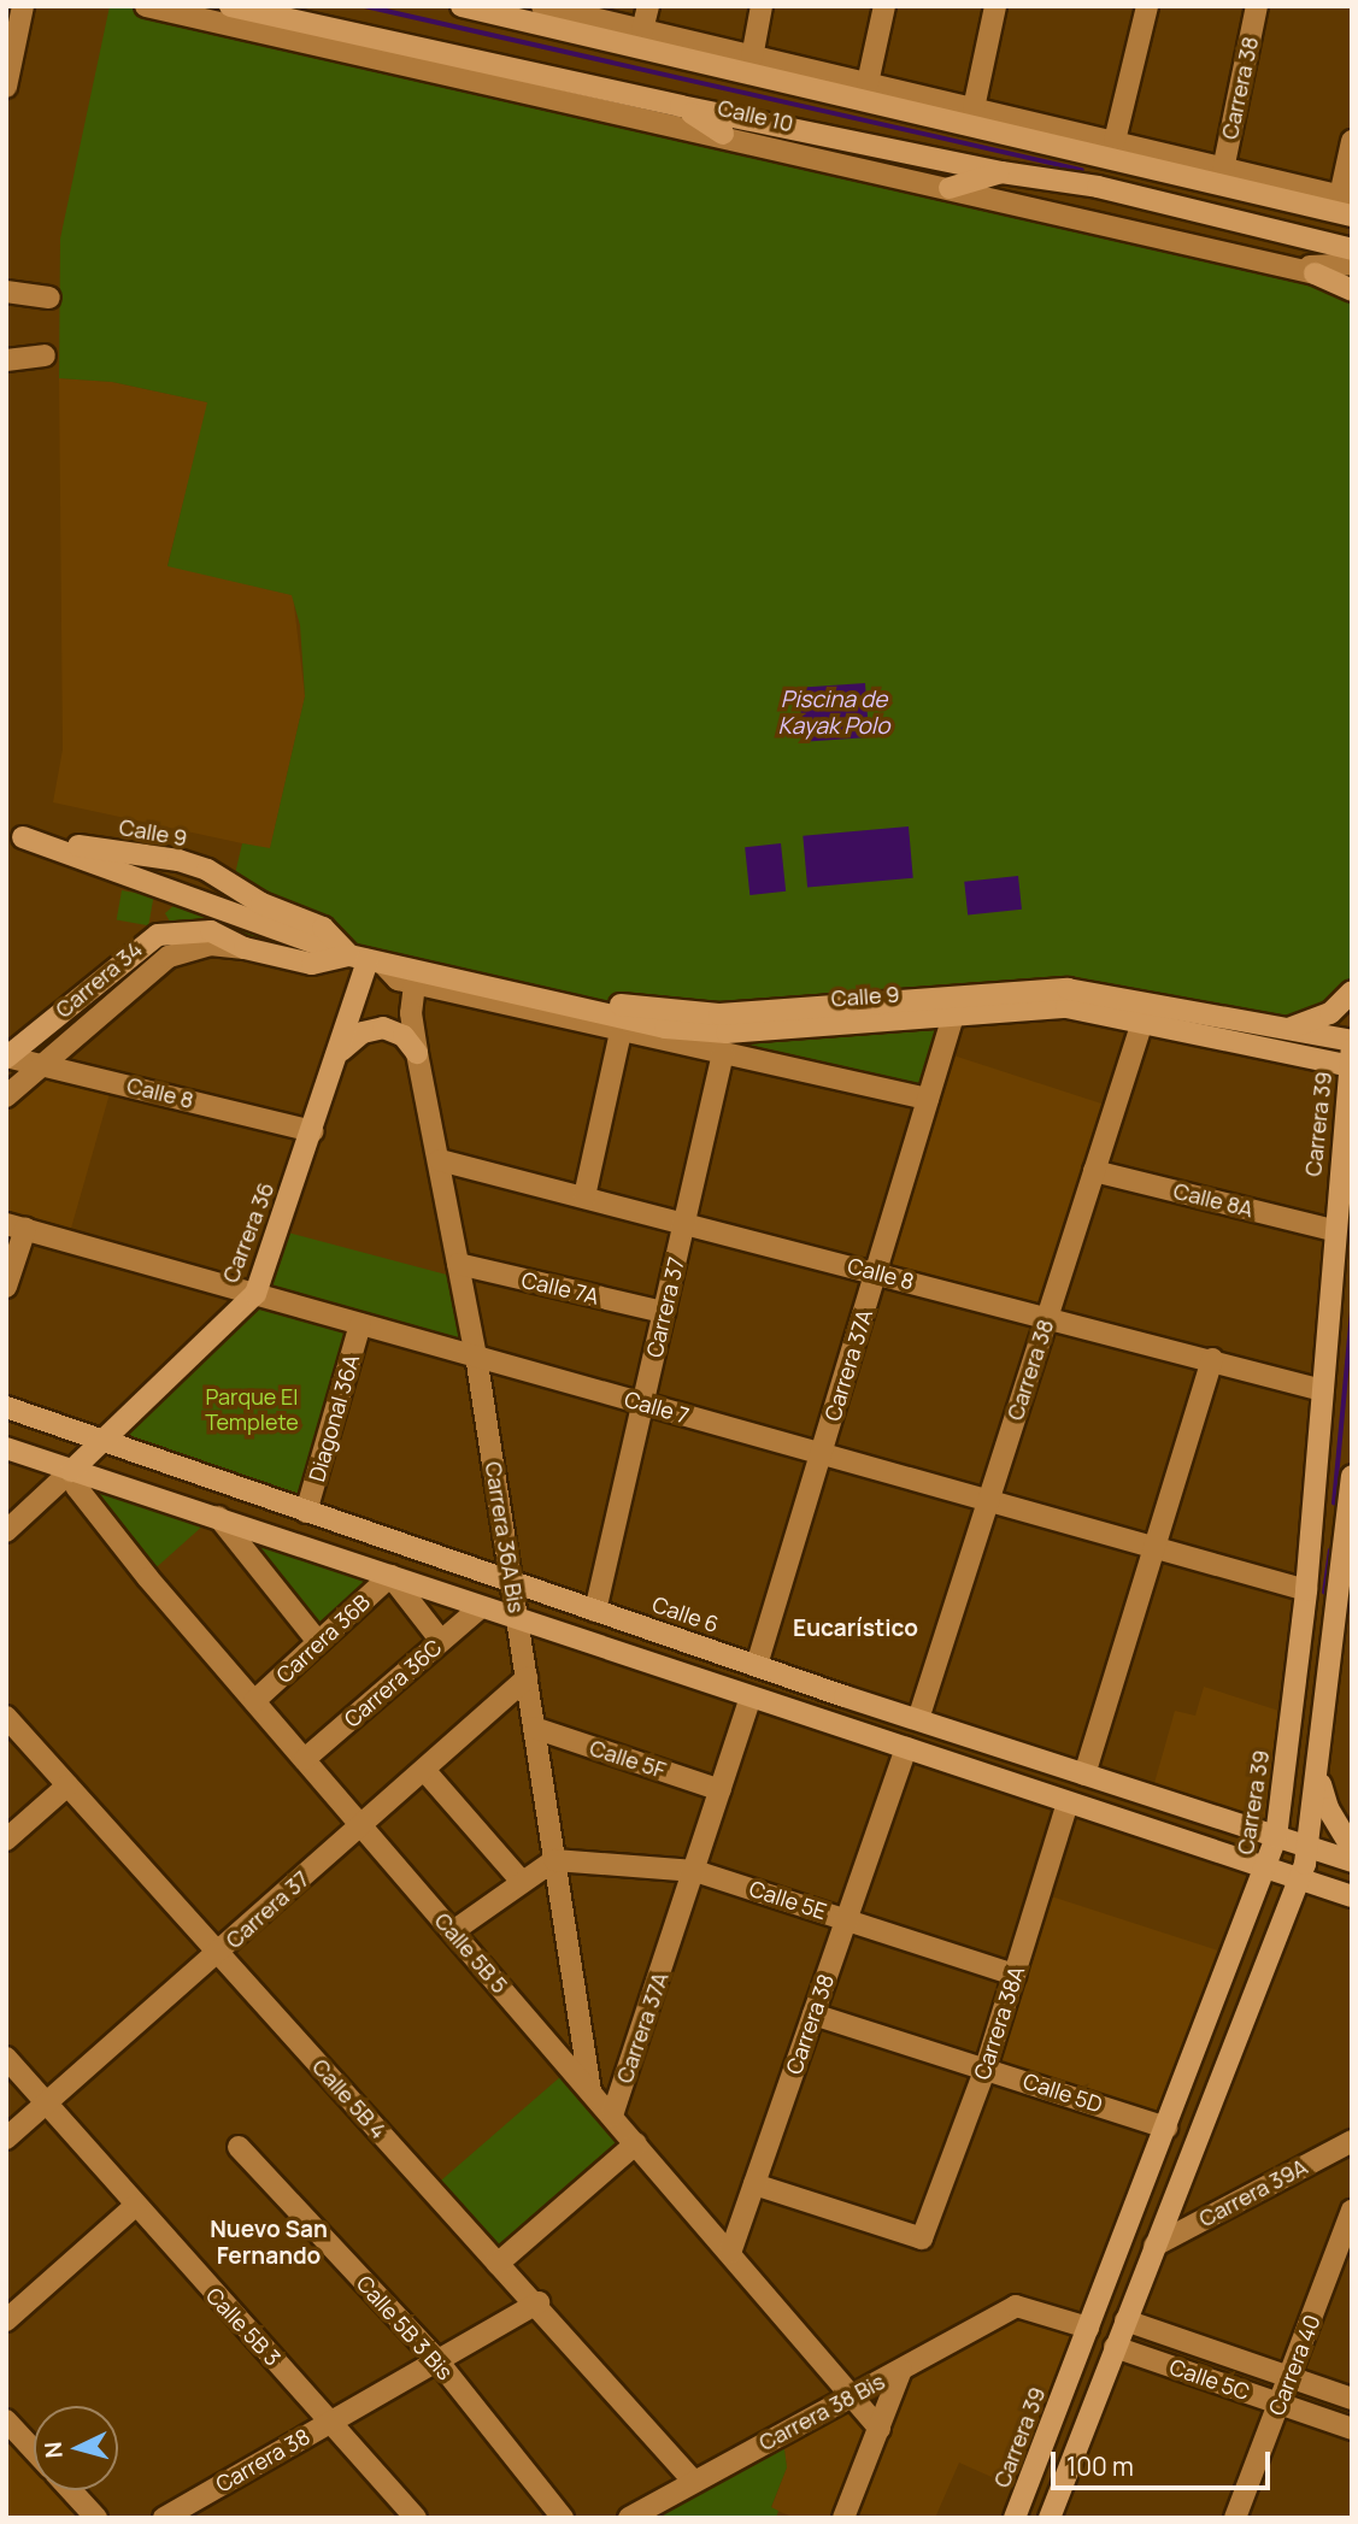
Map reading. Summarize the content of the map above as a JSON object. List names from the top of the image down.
{
  "streets": {
    "main road": [
      "Calle 10",
      "Calle 9",
      "Carrera 34",
      "Carrera 39",
      "Carrera 36",
      "Calle 6"
    ],
    "street": [
      "Carrera 38",
      "Calle 8",
      "Calle 8A",
      "Calle 7A",
      "Carrera 37",
      "Carrera 37A",
      "Calle 7",
      "Diagonal 36A",
      "Carrera 36A Bis",
      "Carrera 36B",
      "Carrera 36C",
      "Calle 5F",
      "Calle 5E",
      "Calle 5B 5",
      "Carrera 38A",
      "Calle 5D",
      "Calle 5B 4",
      "Carrera 39A",
      "Calle 5B 3",
      "Calle 5B 3 Bis",
      "Carrera 40",
      "Calle 5C",
      "Carrera 38 Bis"
    ]
  },
  "crossings": [
    ["Carrera 38", "Calle 10"],
    ["Carrera 38", "Calle 9"],
    ["Carrera 38", "Calle 8"],
    ["Carrera 38", "Calle 8A"],
    ["Carrera 38", "Calle 7"],
    ["Carrera 38", "Calle 6"],
    ["Carrera 38", "Calle 5E"],
    ["Carrera 38", "Calle 5B 5"],
    ["Carrera 38", "Carrera 38A"],
    ["Carrera 38", "Calle 5D"],
    ["Carrera 38", "Calle 5B 4"],
    ["Carrera 38", "Calle 5B 3"],
    ["Carrera 38", "Calle 5B 3 Bis"],
    ["Calle 9", "Carrera 34"],
    ["Calle 9", "Carrera 39"],
    ["Calle 9", "Carrera 36"],
    ["Calle 9", "Carrera 37"],
    ["Calle 9", "Carrera 37A"],
    ["Calle 9", "Carrera 36A Bis"],
    ["Carrera 34", "Calle 8"],
    ["Carrera 34", "Carrera 36"],
    ["Calle 8", "Carrera 39"],
    ["Calle 8", "Carrera 36"],
    ["Calle 8", "Carrera 37"],
    ["Calle 8", "Carrera 37A"],
    ["Calle 8", "Carrera 36A Bis"],
    ["Carrera 39", "Calle 8A"],
    ["Carrera 39", "Calle 7"],
    ["Carrera 39", "Calle 6"],
    ["Carrera 39", "Calle 5D"],
    ["Carrera 39", "Carrera 38 Bis"],
    ["Carrera 36", "Calle 7"],
    ["Carrera 36", "Calle 6"],
    ["Carrera 36", "Calle 5B 5"],
    ["Calle 7A", "Carrera 37"],
    ["Calle 7A", "Carrera 36A Bis"],
    ["Carrera 37", "Calle 7"],
    ["Carrera 37", "Carrera 36A Bis"],
    ["Carrera 37", "Calle 6"],
    ["Carrera 37", "Calle 5B 5"],
    ["Carrera 37", "Calle 5B 4"],
    ["Carrera 37", "Calle 5B 3"],
    ["Carrera 37A", "Calle 7"],
    ["Carrera 37A", "Calle 6"],
    ["Carrera 37A", "Calle 5F"],
    ["Carrera 37A", "Calle 5E"],
    ["Carrera 37A", "Calle 5B 5"],
    ["Calle 7", "Diagonal 36A"],
    ["Calle 7", "Carrera 36A Bis"],
    ["Diagonal 36A", "Calle 6"],
    ["Carrera 36A Bis", "Calle 6"],
    ["Carrera 36A Bis", "Calle 5F"],
    ["Carrera 36A Bis", "Calle 5E"],
    ["Carrera 36A Bis", "Calle 5B 5"],
    ["Carrera 36B", "Calle 5B 5"],
    ["Carrera 36C", "Calle 5B 5"],
    ["Calle 5E", "Carrera 38A"],
    ["Calle 5B 5", "Carrera 38 Bis"],
    ["Carrera 38A", "Calle 5D"],
    ["Calle 5B 4", "Carrera 38 Bis"],
    ["Carrera 40", "Calle 5C"]
  ],
  "districts": ["Eucarístico", "Nuevo San Fernando"],
  "water": ["Piscina de Kayak Polo"],
  "parks": ["Parque El Templete"],
  "scale_bar": "100 m",
  "north": "left"
}
